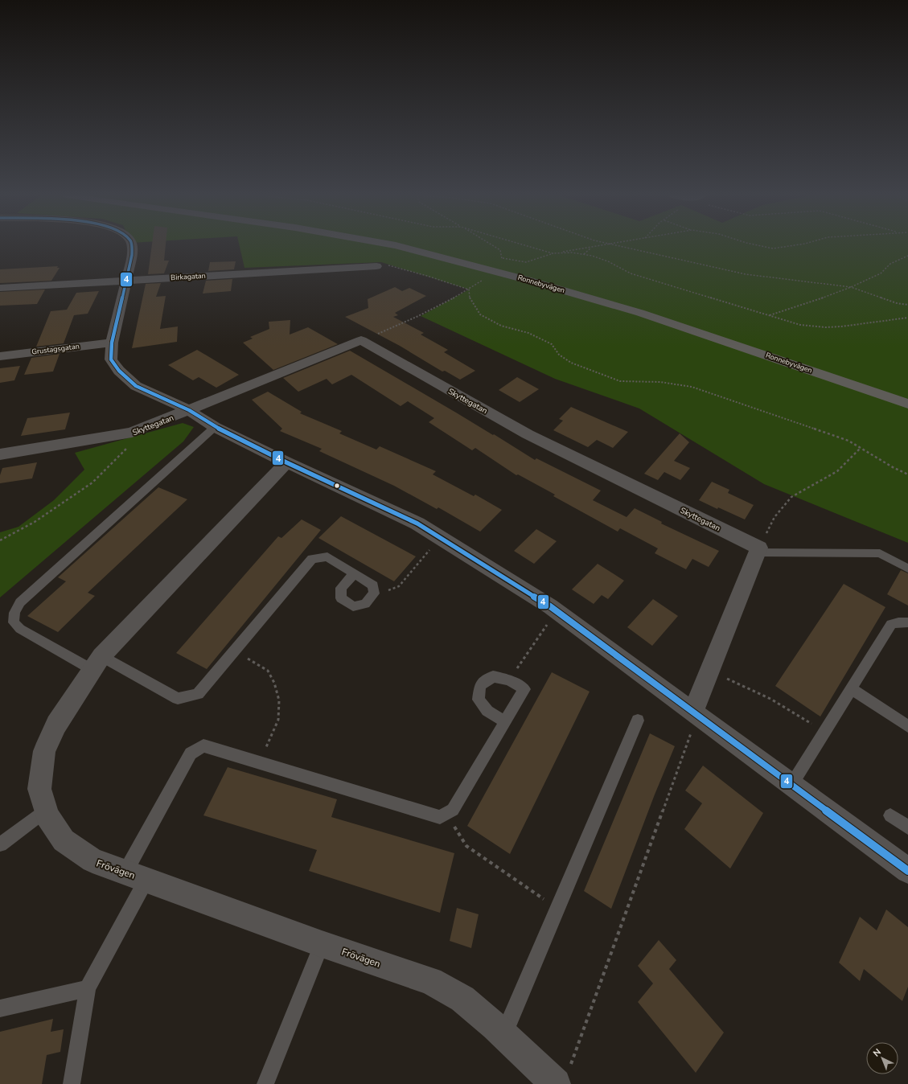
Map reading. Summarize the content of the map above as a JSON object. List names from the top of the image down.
{
  "streets": {
    "main road": ["Ronnebyvägen"],
    "street": [
      "Birkagatan",
      "Grustagsgatan",
      "Skyttegatan",
      "Frövägen"
    ]
  },
  "lines": ["transit line 4"],
  "north": "top left"
}
